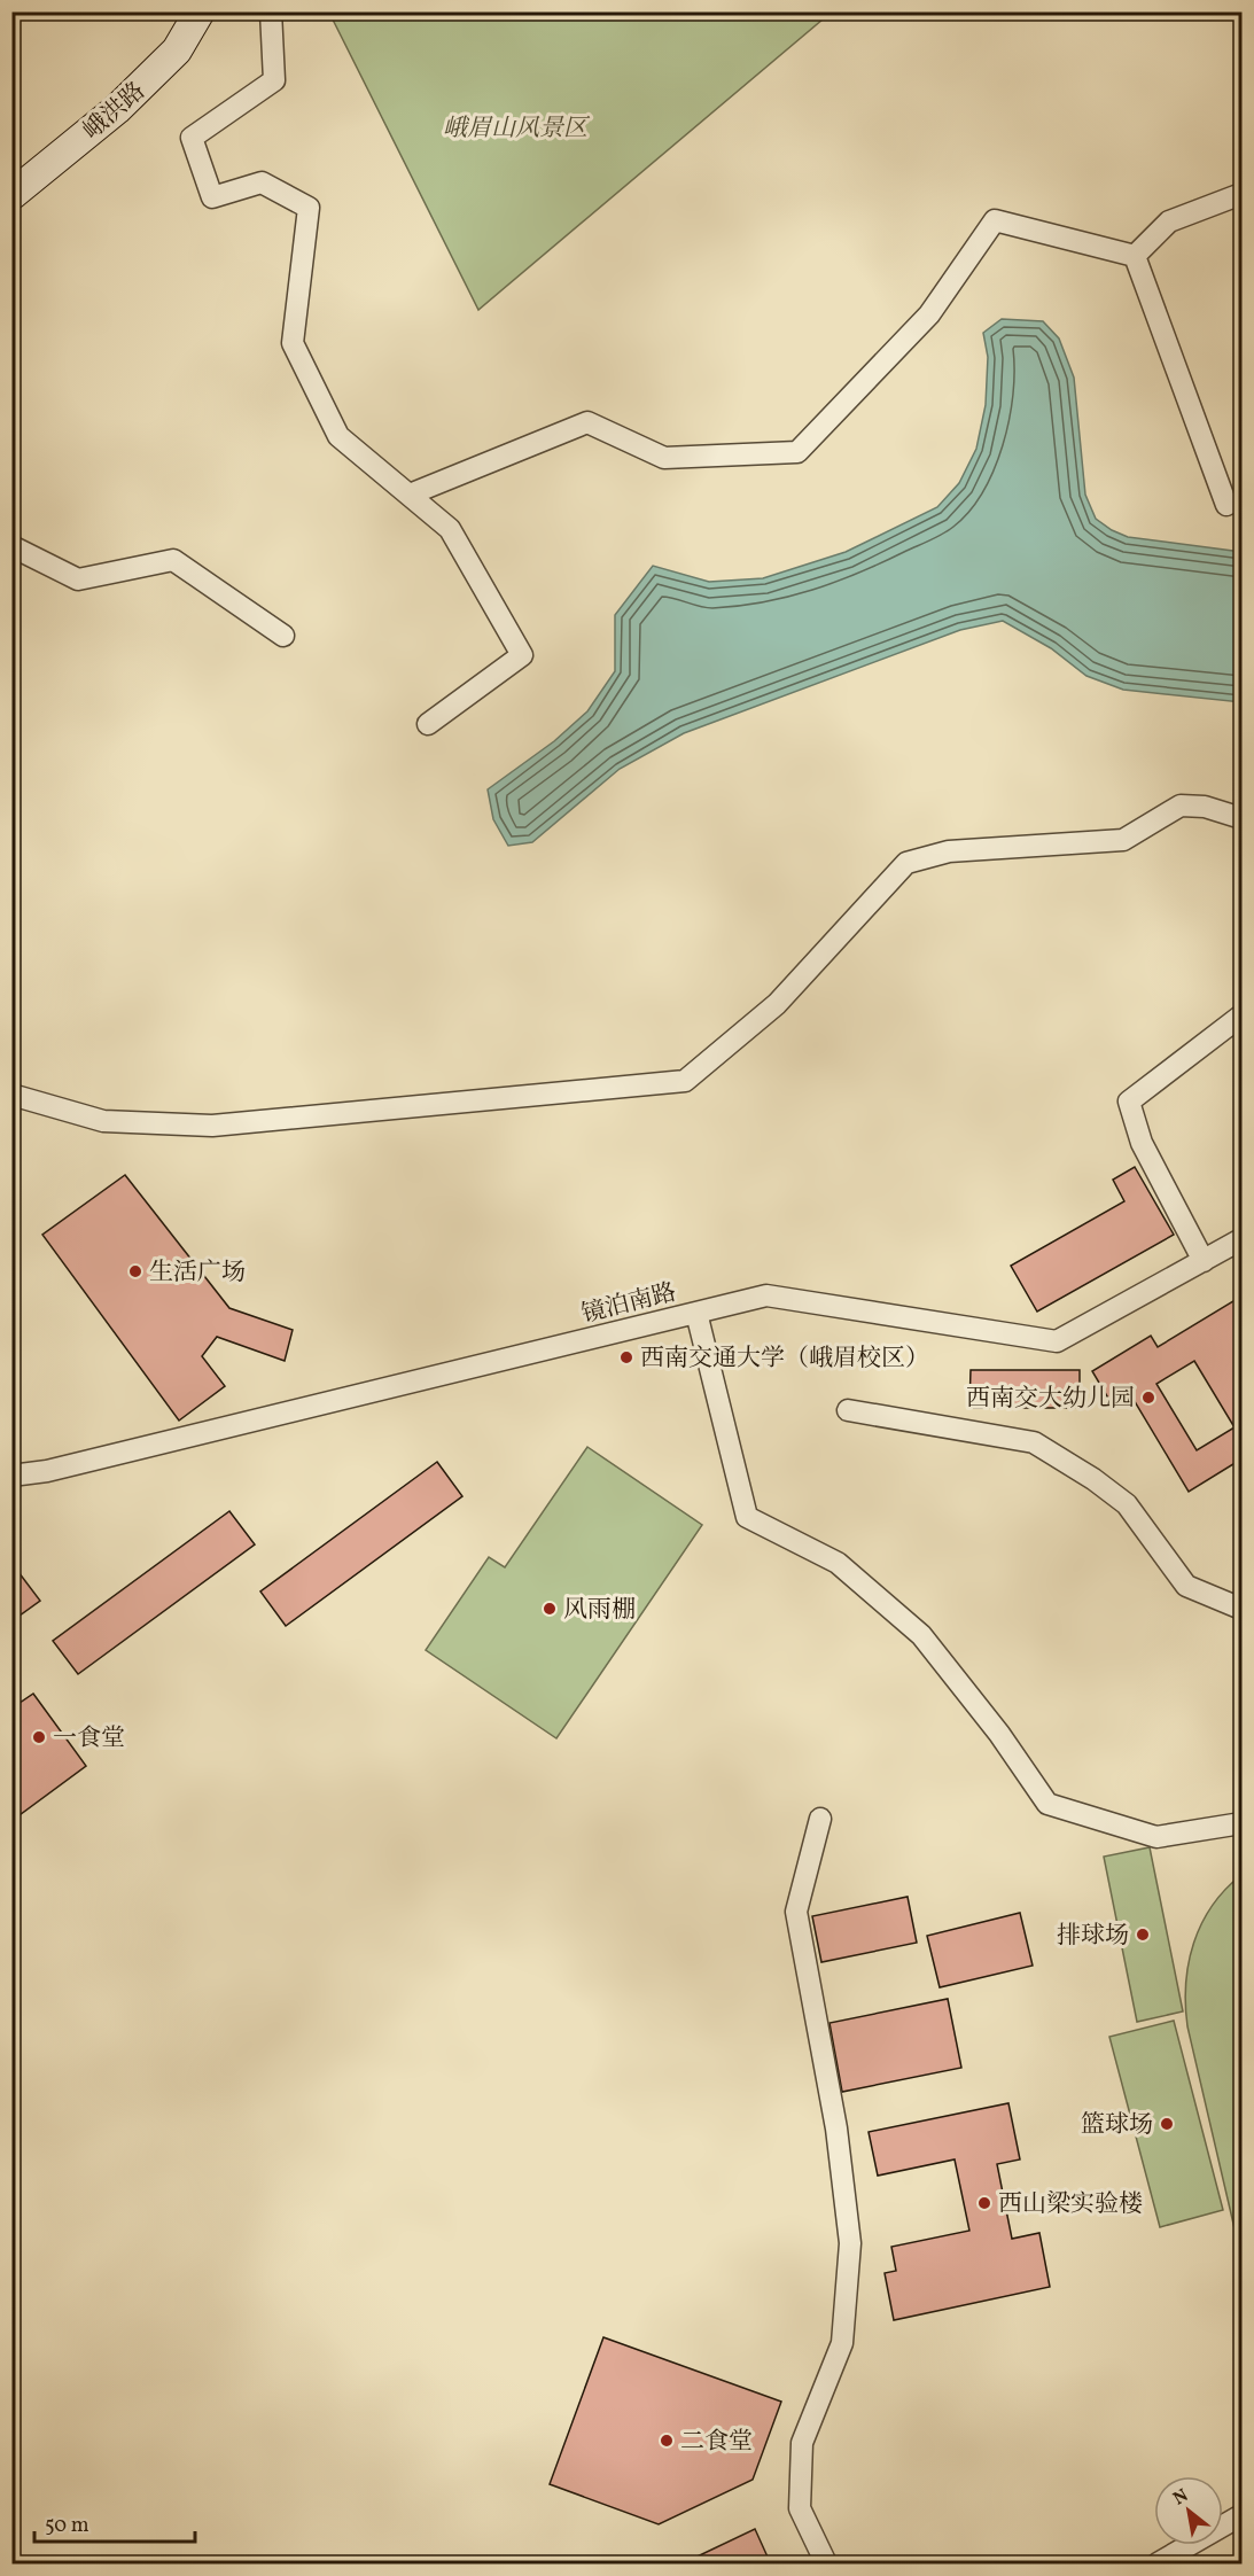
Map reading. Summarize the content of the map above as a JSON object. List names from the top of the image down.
{
  "streets": {
    "main road": ["峨洪路"],
    "street": ["镜泊南路"]
  },
  "parks": ["峨眉山风景区"],
  "places": [
    "生活广场",
    "西南交通大学（峨眉校区）",
    "西南交大幼儿园",
    "风雨棚",
    "一食堂",
    "排球场",
    "篮球场",
    "西山梁实验楼",
    "二食堂"
  ],
  "scale_bar": "50 m",
  "north": "top left"
}
